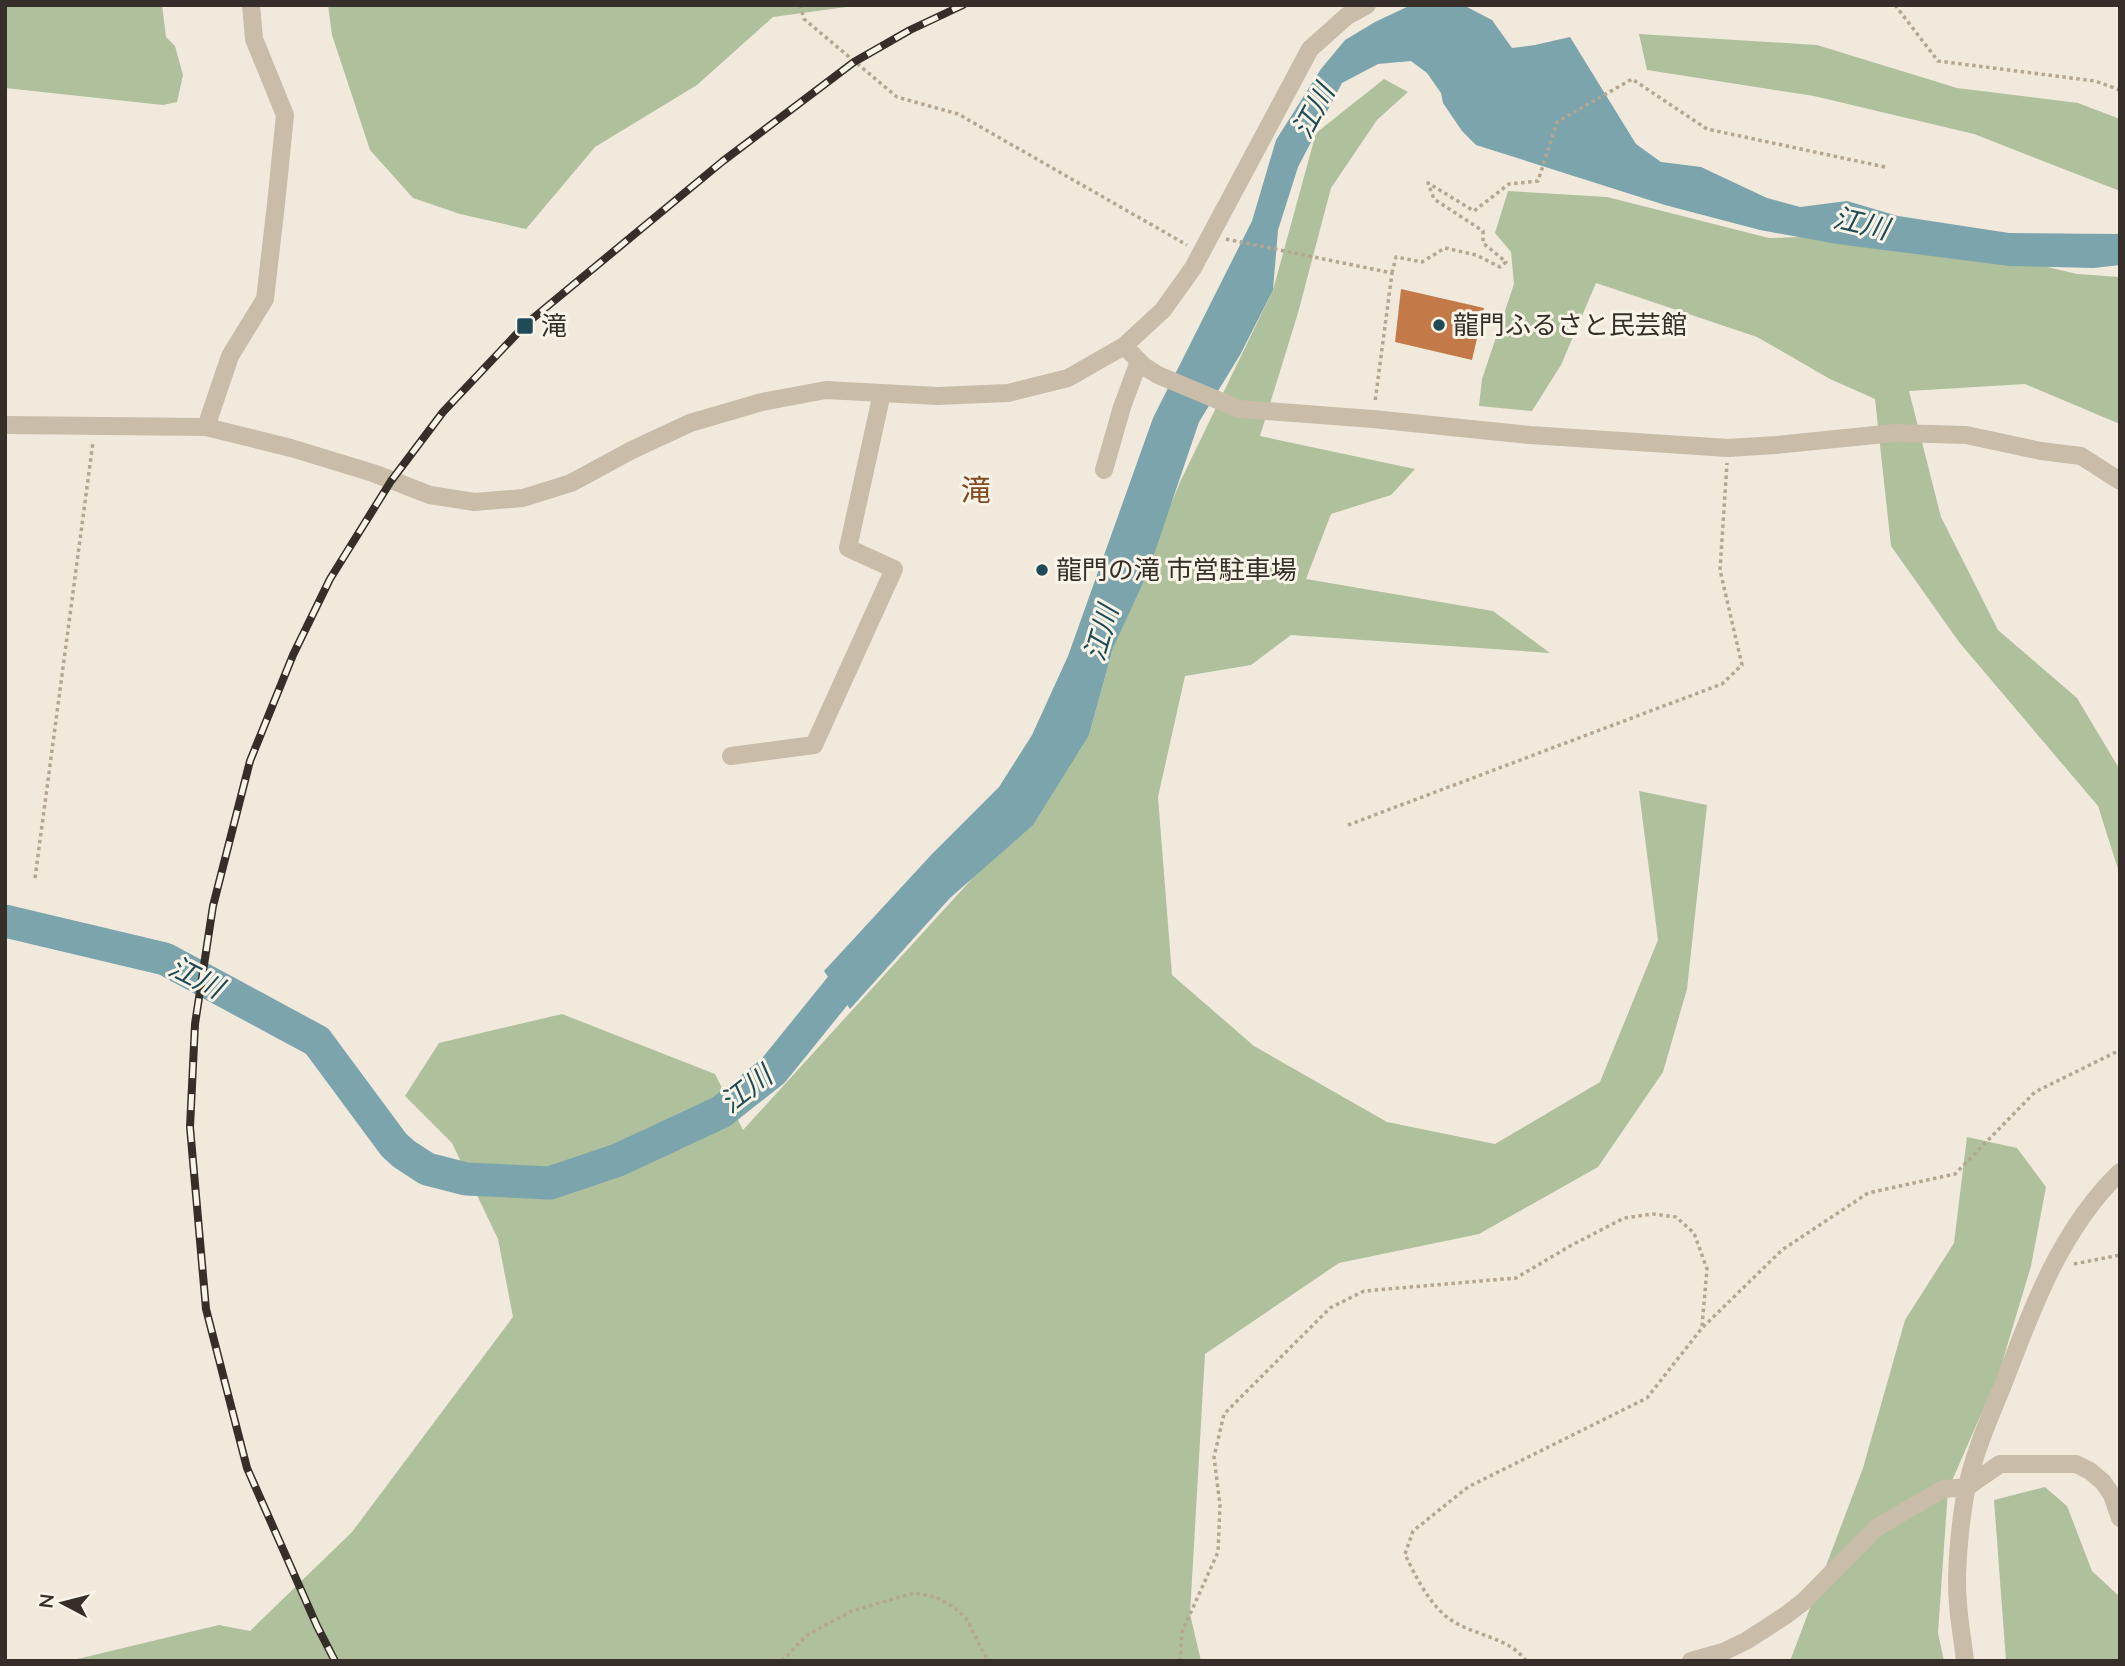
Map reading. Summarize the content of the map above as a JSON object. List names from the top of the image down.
{
  "districts": ["滝"],
  "water": ["江川"],
  "places": {
    "other": ["龍門ふるさと民芸館", "龍門の滝 市営駐車場"],
    "transit": ["滝"]
  },
  "north": "left"
}
